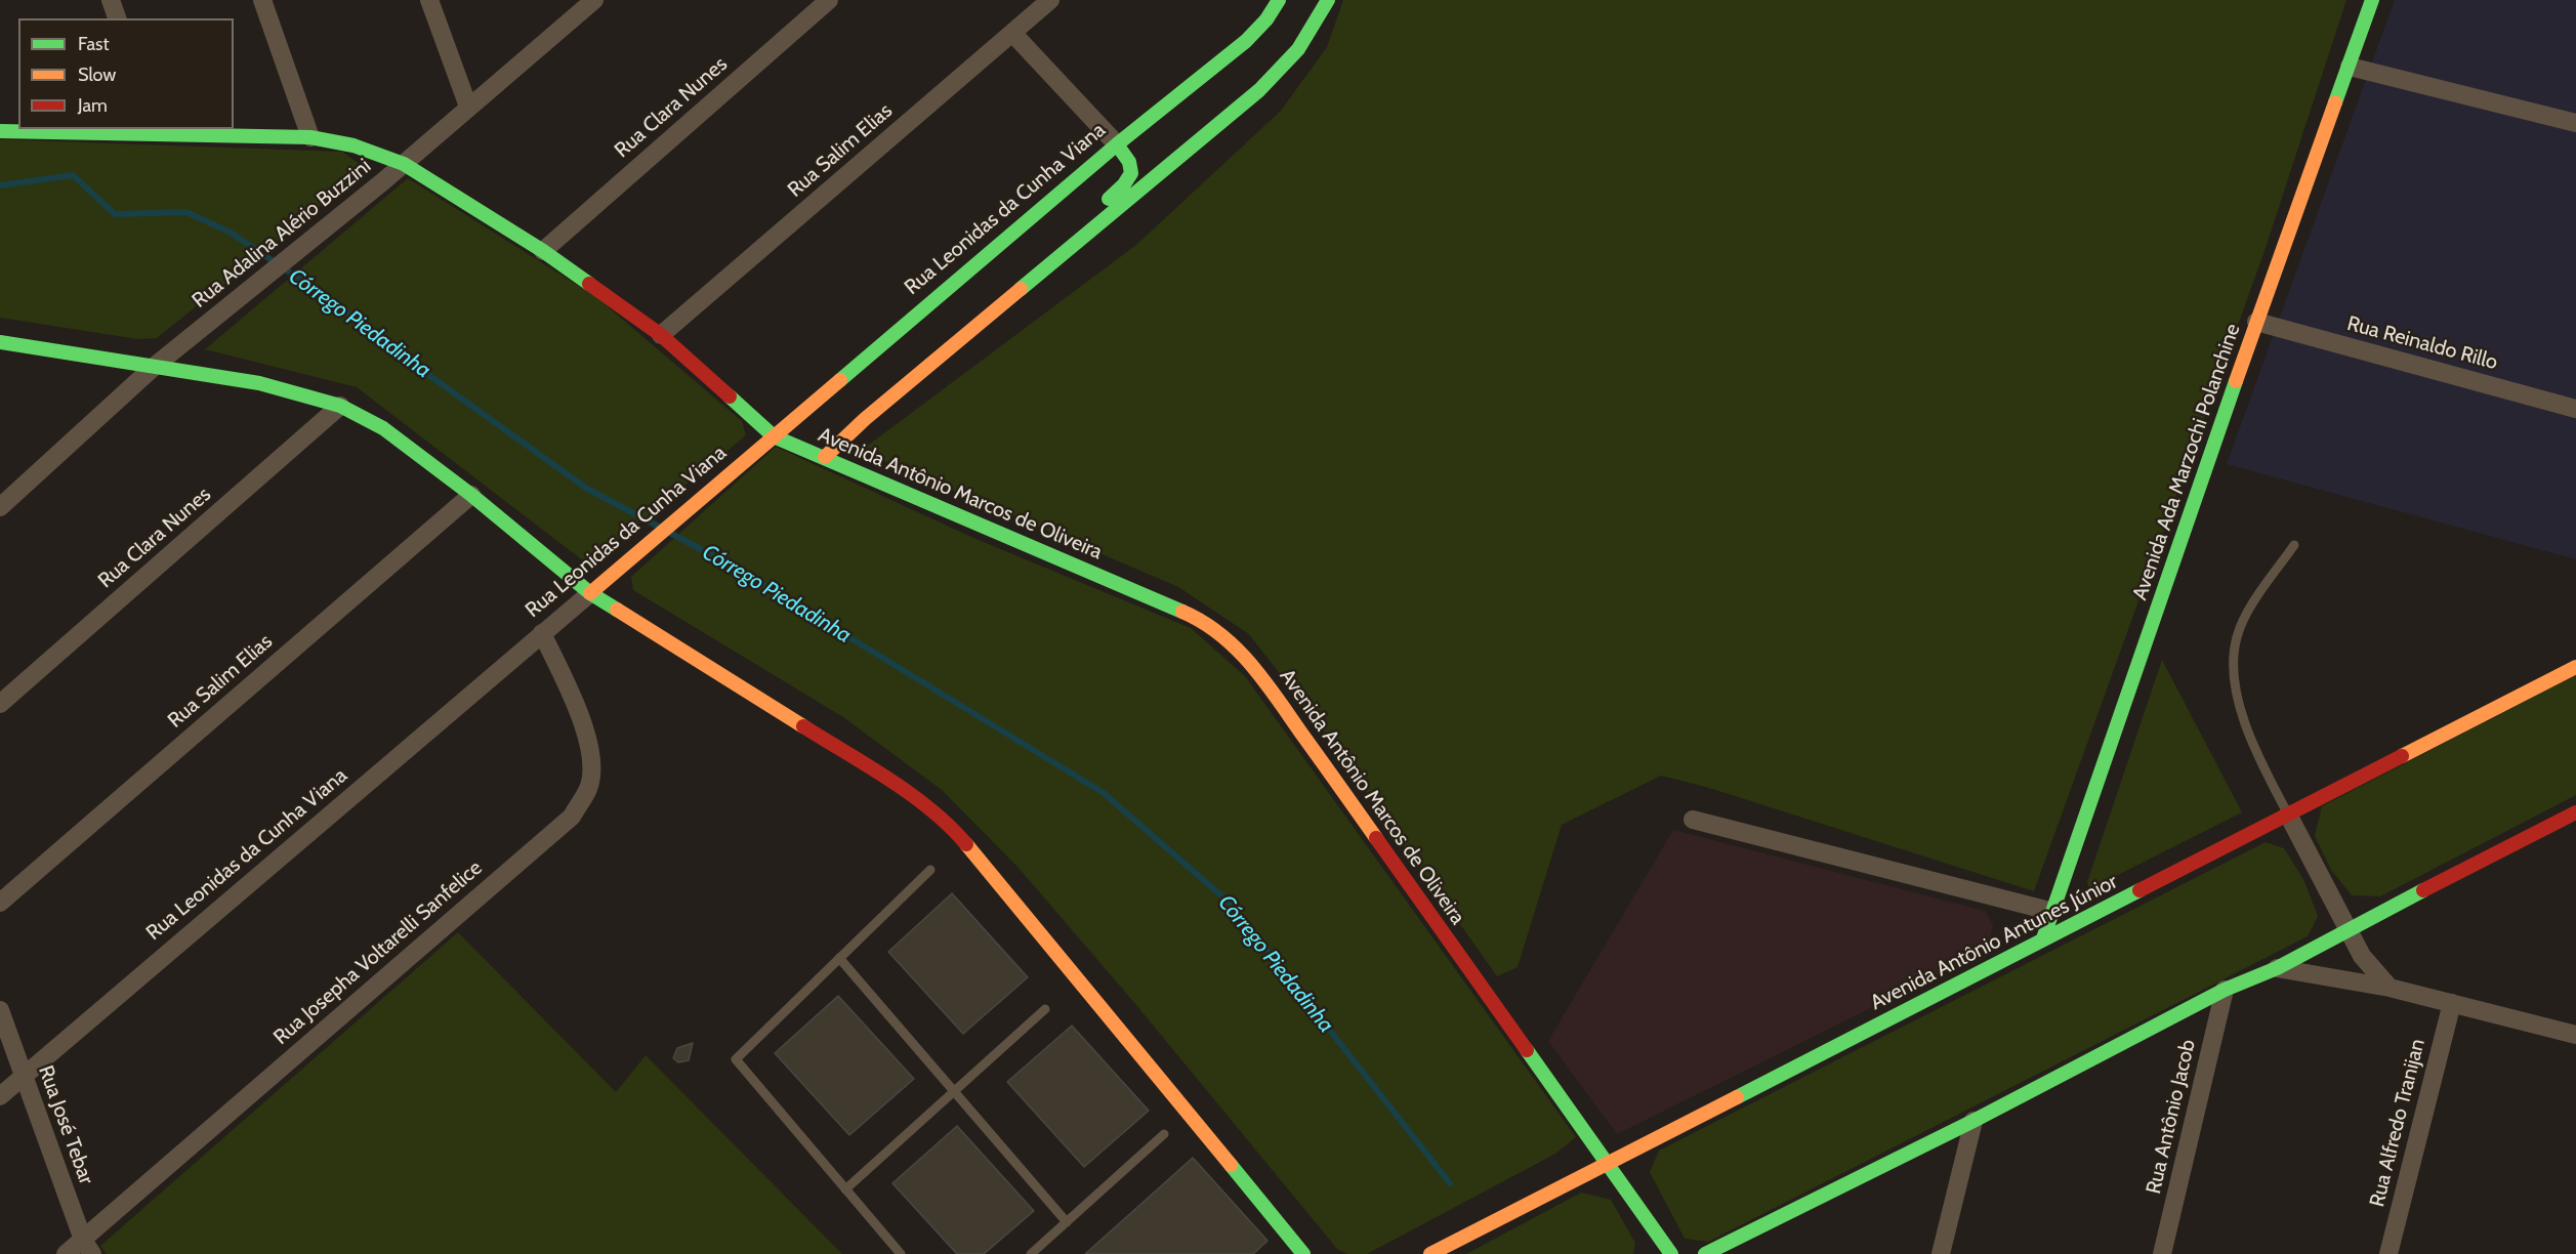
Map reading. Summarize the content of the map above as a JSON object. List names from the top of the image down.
{
  "streets": {
    "main road": [
      "Rua Leonidas da Cunha Viana",
      "Avenida Ada Marzochi Polanchine",
      "Avenida Antônio Marcos de Oliveira",
      "Avenida Antônio Antunes Júnior"
    ],
    "street": [
      "Rua Clara Nunes",
      "Rua Salim Elias",
      "Rua Adalina Alério Buzzini",
      "Rua Reinaldo Rillo",
      "Rua Josepha Voltarelli Sanfelice",
      "Rua Antônio Jacob",
      "Rua Alfredo Tranijan",
      "Rua José Tebar"
    ]
  },
  "crossings": [
    ["Rua Clara Nunes", "Avenida Antônio Marcos de Oliveira"],
    ["Rua Salim Elias", "Avenida Antônio Marcos de Oliveira"],
    ["Rua Leonidas da Cunha Viana", "Avenida Antônio Marcos de Oliveira"],
    ["Rua Leonidas da Cunha Viana", "Rua Josepha Voltarelli Sanfelice"],
    ["Rua Leonidas da Cunha Viana", "Rua José Tebar"],
    ["Rua Adalina Alério Buzzini", "Avenida Antônio Marcos de Oliveira"],
    ["Rua Reinaldo Rillo", "Avenida Ada Marzochi Polanchine"],
    ["Avenida Ada Marzochi Polanchine", "Avenida Antônio Antunes Júnior"],
    ["Avenida Antônio Marcos de Oliveira", "Avenida Antônio Antunes Júnior"],
    ["Rua Josepha Voltarelli Sanfelice", "Rua José Tebar"]
  ],
  "water": ["Córrego Piedadinha"],
  "legend": ["Fast", "Slow", "Jam"]
}
